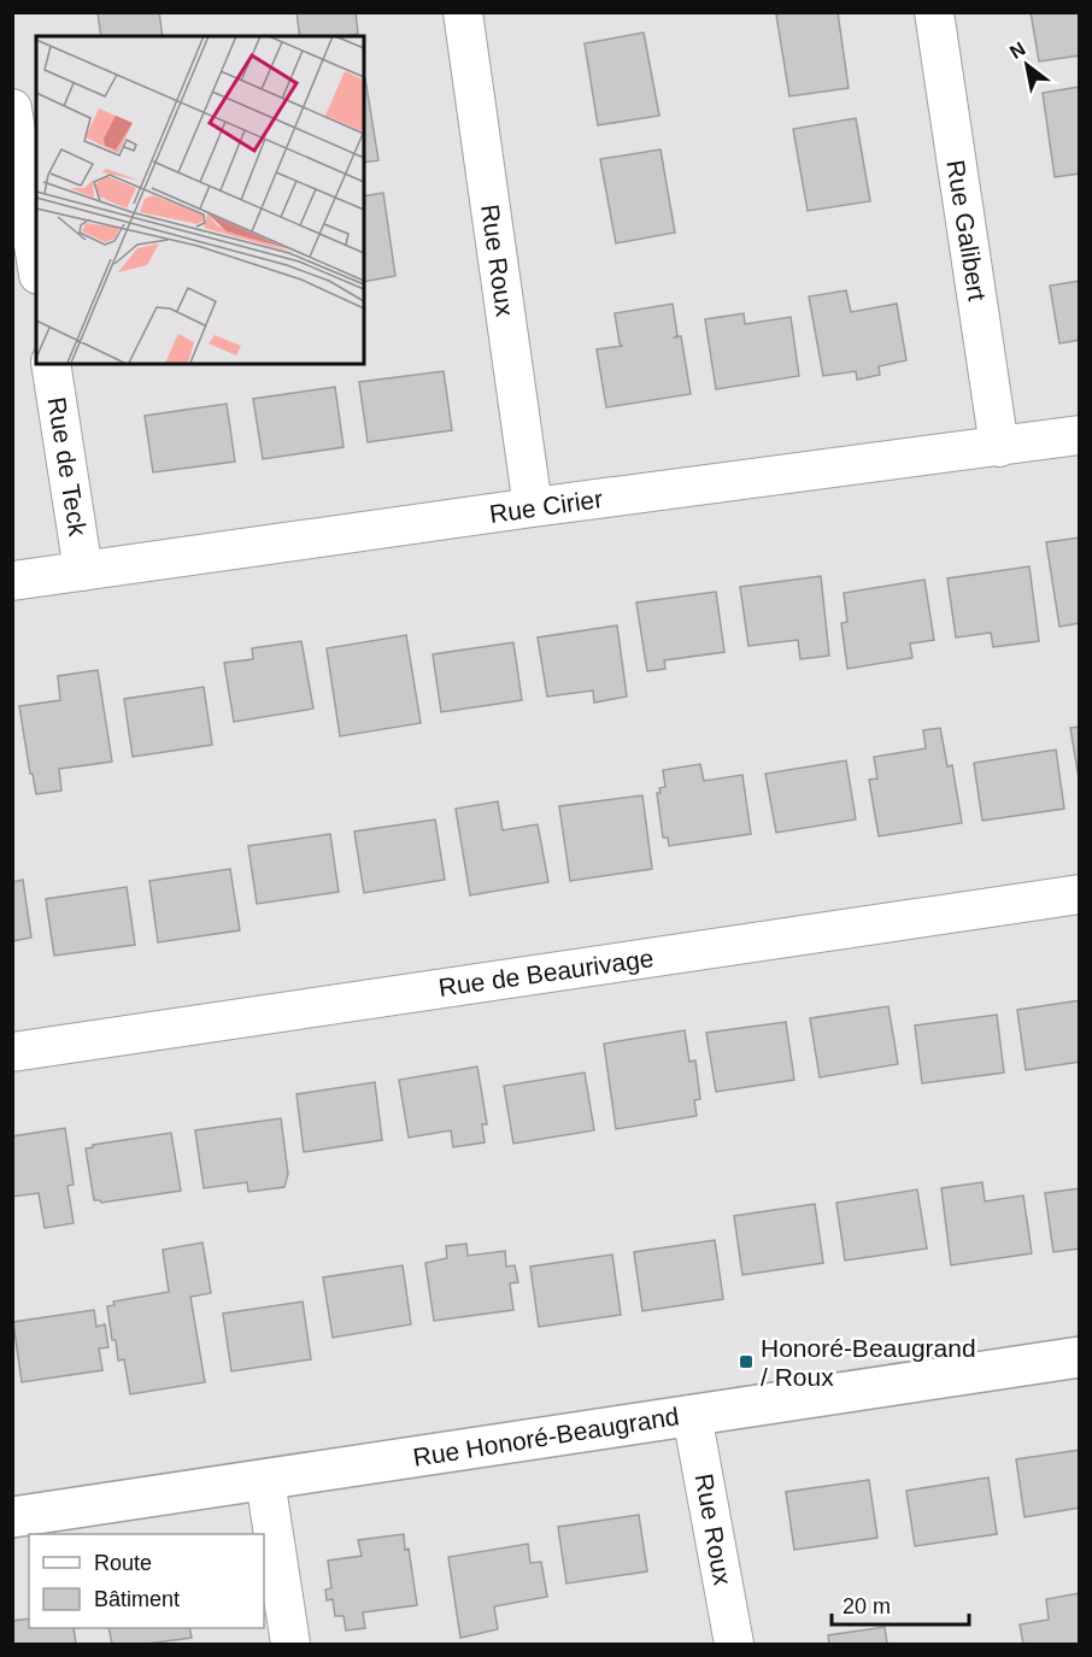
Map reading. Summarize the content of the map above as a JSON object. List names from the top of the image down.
{
  "streets": {
    "street": [
      "Rue Galibert",
      "Rue Roux",
      "Rue de Teck",
      "Rue Cirier",
      "Rue de Beaurivage",
      "Rue Honoré-Beaugrand"
    ]
  },
  "crossings": [
    ["Rue Galibert", "Rue Cirier"],
    ["Rue Roux", "Rue Cirier"],
    ["Rue Roux", "Rue Honoré-Beaugrand"],
    ["Rue de Teck", "Rue Cirier"]
  ],
  "places": {
    "transit": ["Honoré-Beaugrand / Roux"]
  },
  "legend": ["Route", "Bâtiment"],
  "scale_bar": "20 m",
  "north": "top left"
}
